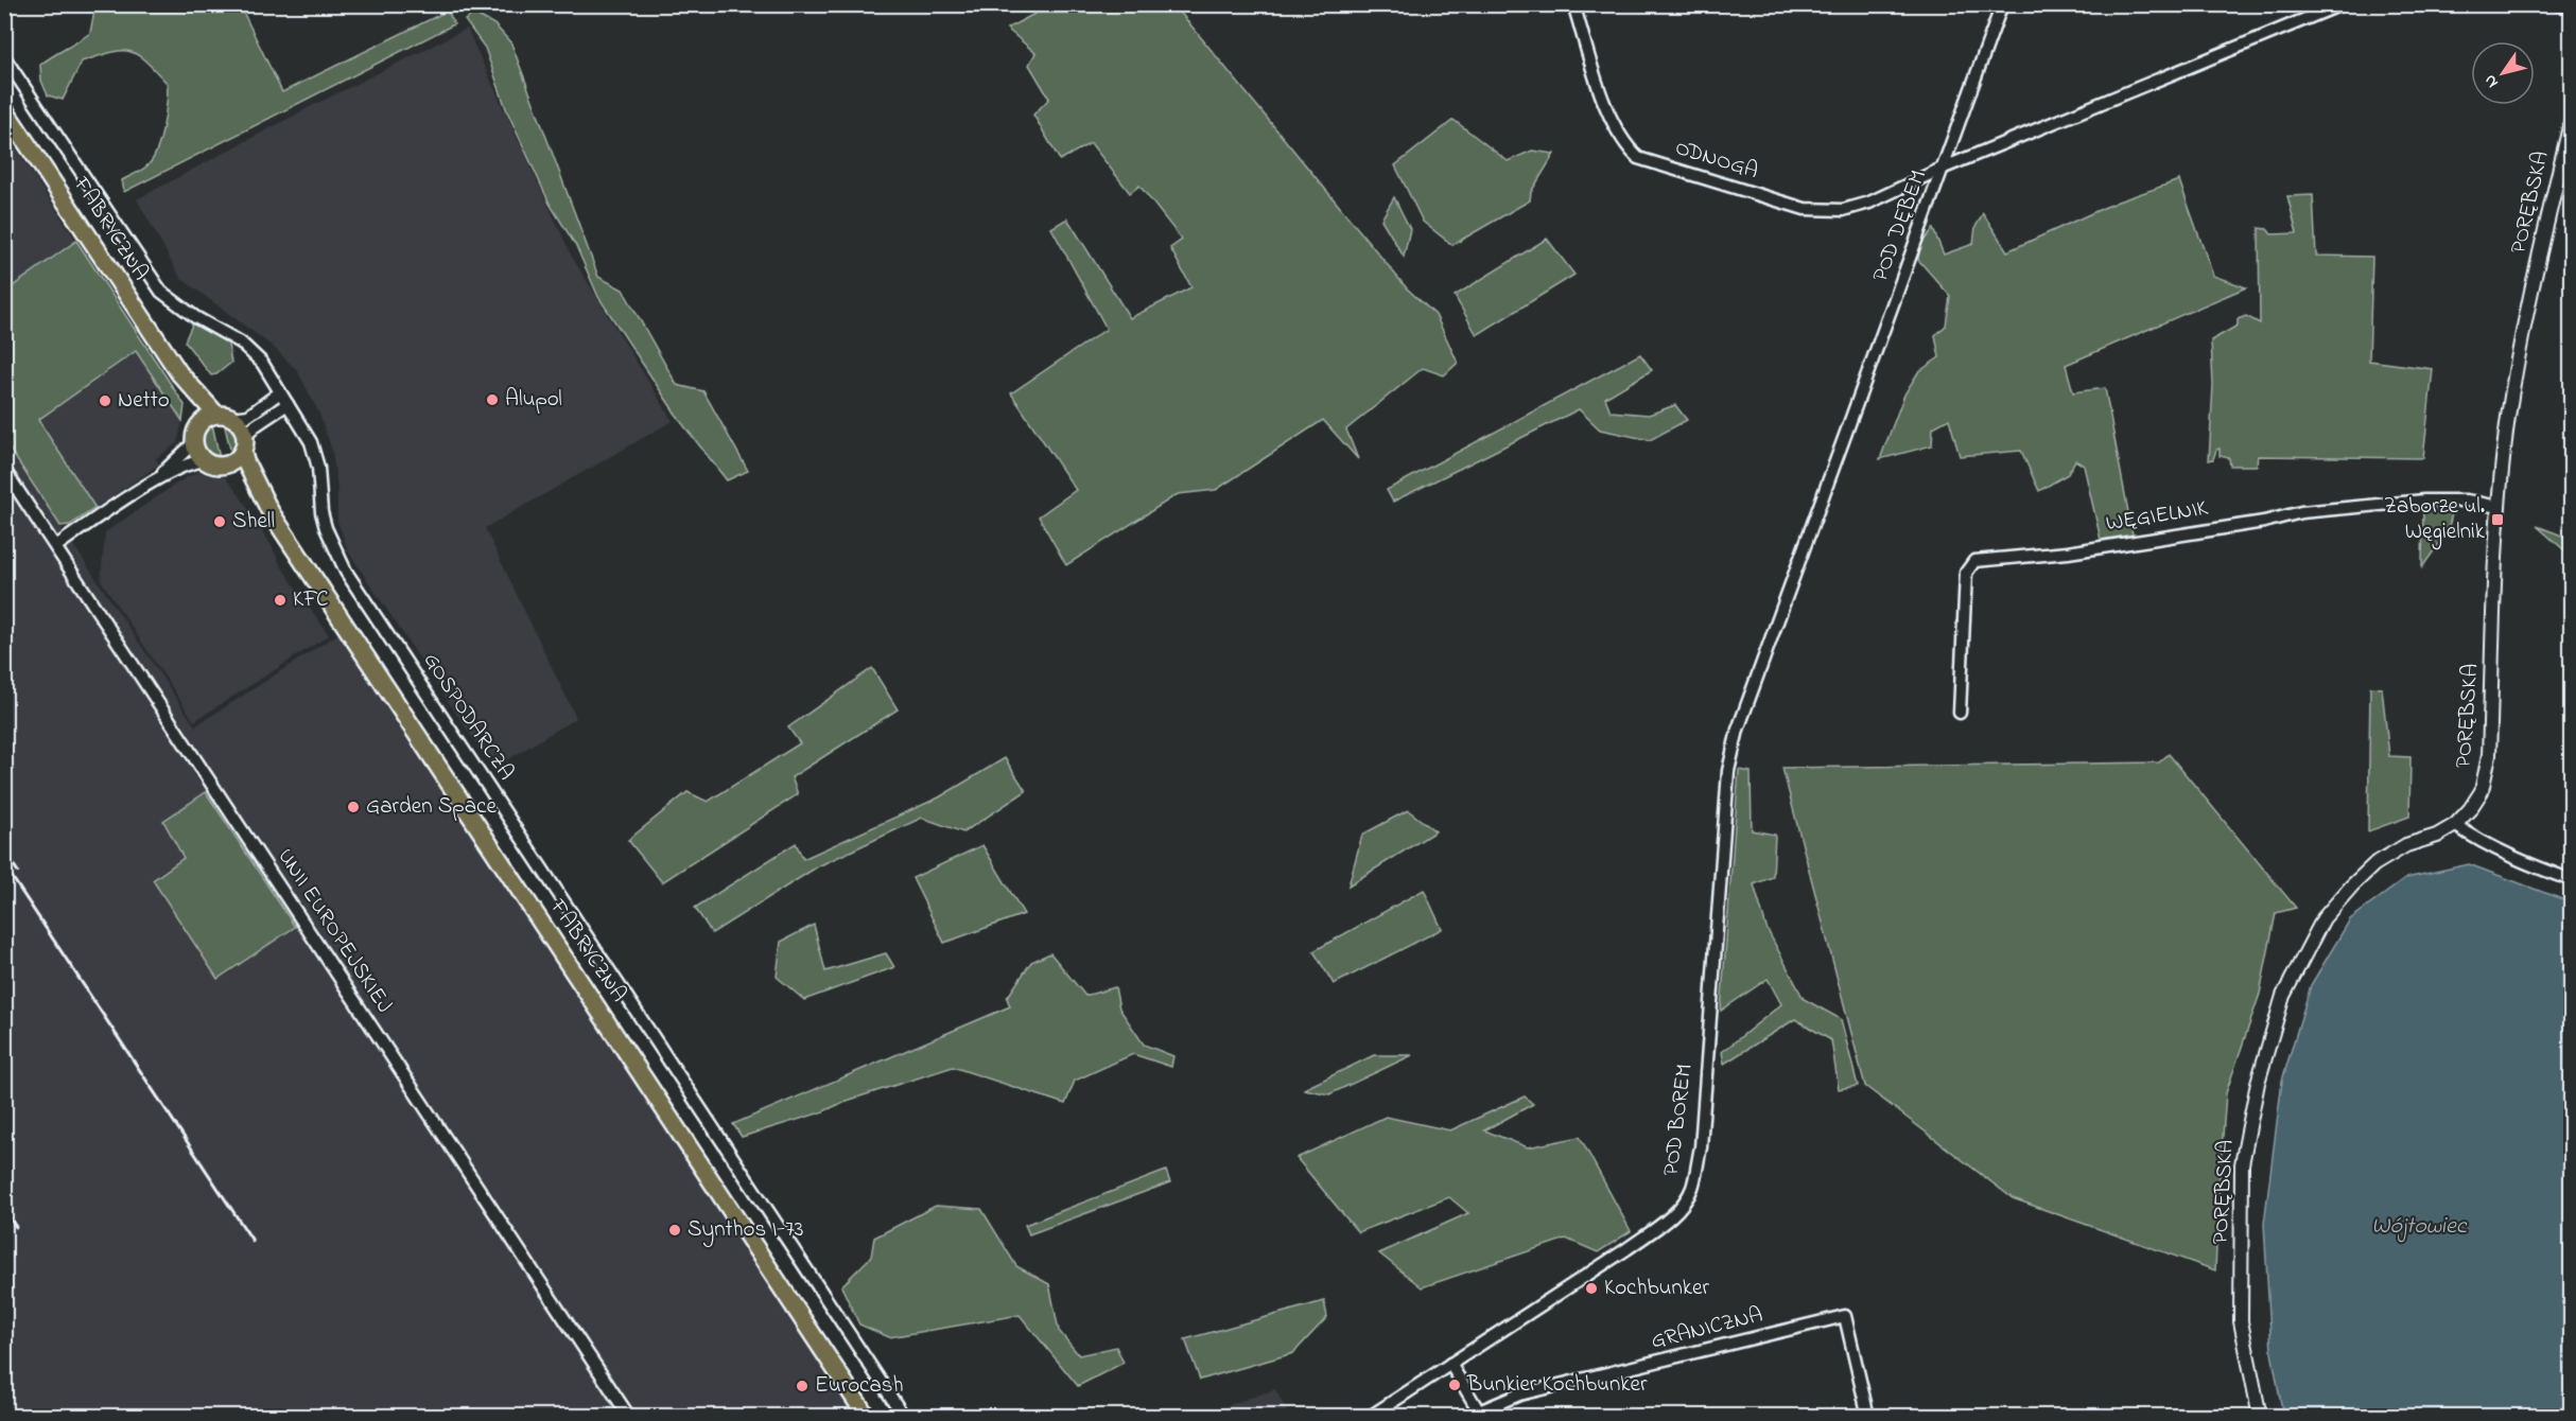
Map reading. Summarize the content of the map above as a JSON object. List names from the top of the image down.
{
  "streets": {
    "main road": ["FABRYCZNA"],
    "street": [
      "ODNOGA",
      "PORĘBSKA",
      "POD DĘBEM",
      "WĘGIELNIK",
      "GOSPODARCZA",
      "UNII EUROPEJSKIEJ",
      "POD BOREM",
      "GRANICZNA"
    ]
  },
  "crossings": [
    ["ODNOGA", "POD DĘBEM"],
    ["PORĘBSKA", "WĘGIELNIK"],
    ["POD DĘBEM", "POD BOREM"],
    ["POD BOREM", "GRANICZNA"]
  ],
  "water": ["Wójtowiec"],
  "places": {
    "other": [
      "Alupol",
      "Netto",
      "Shell",
      "KFC",
      "Garden Space",
      "Synthos I-73",
      "Kochbunker",
      "Bunkier Kochbunker",
      "Eurocash"
    ],
    "transit": ["Zaborze ul. Węgielnik"]
  },
  "north": "bottom left"
}
